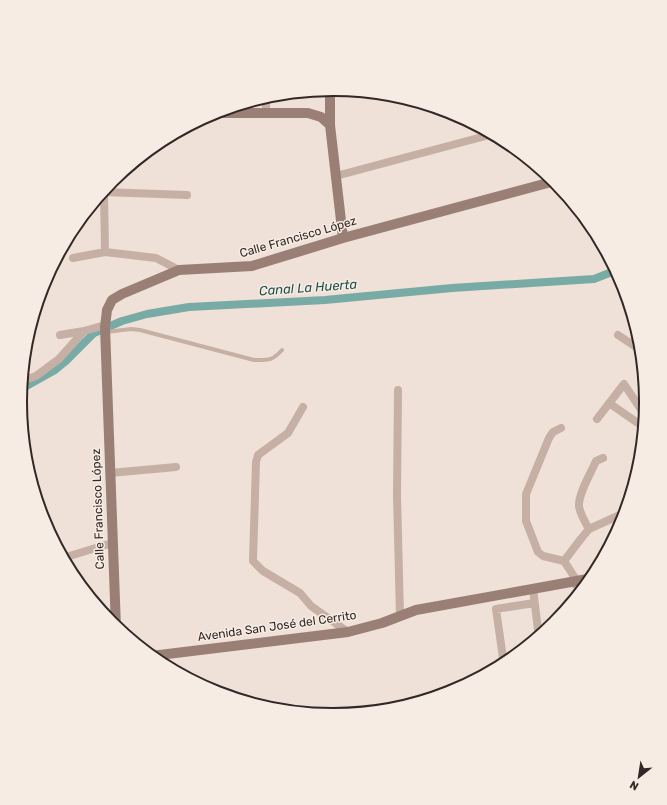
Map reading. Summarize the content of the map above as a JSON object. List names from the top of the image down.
{
  "streets": {
    "street": ["Calle Francisco López", "Avenida San José del Cerrito"]
  },
  "water": ["Canal La Huerta"],
  "north": "bottom left"
}
